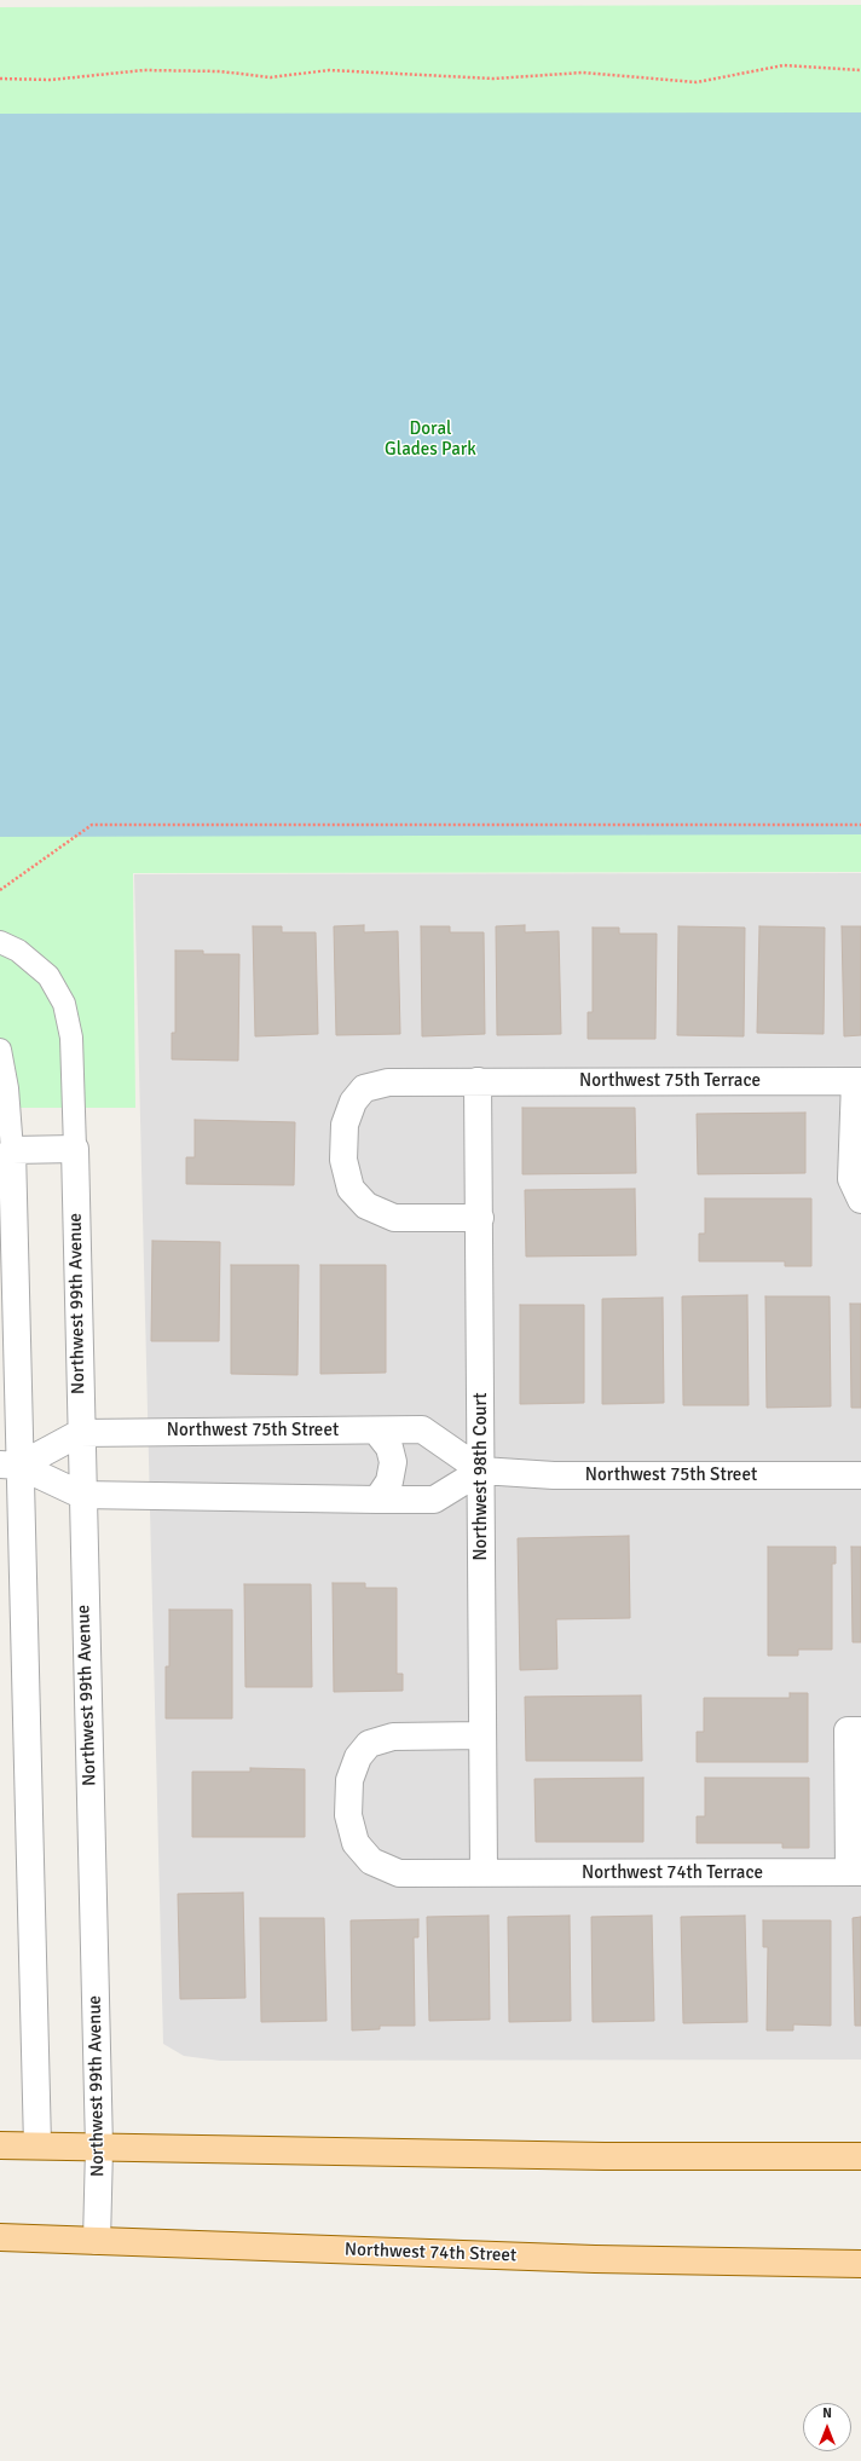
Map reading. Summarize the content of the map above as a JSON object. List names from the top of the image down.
{
  "streets": {
    "main road": ["Northwest 74th Street"],
    "street": [
      "Northwest 75th Terrace",
      "Northwest 99th Avenue",
      "Northwest 75th Street",
      "Northwest 98th Court",
      "Northwest 74th Terrace"
    ]
  },
  "crossings": [
    ["Northwest 75th Terrace", "Northwest 98th Court"],
    ["Northwest 99th Avenue", "Northwest 75th Street"],
    ["Northwest 99th Avenue", "Northwest 74th Street"],
    ["Northwest 75th Street", "Northwest 98th Court"],
    ["Northwest 98th Court", "Northwest 74th Terrace"]
  ],
  "parks": ["Doral Glades Park"],
  "north": "top"
}
